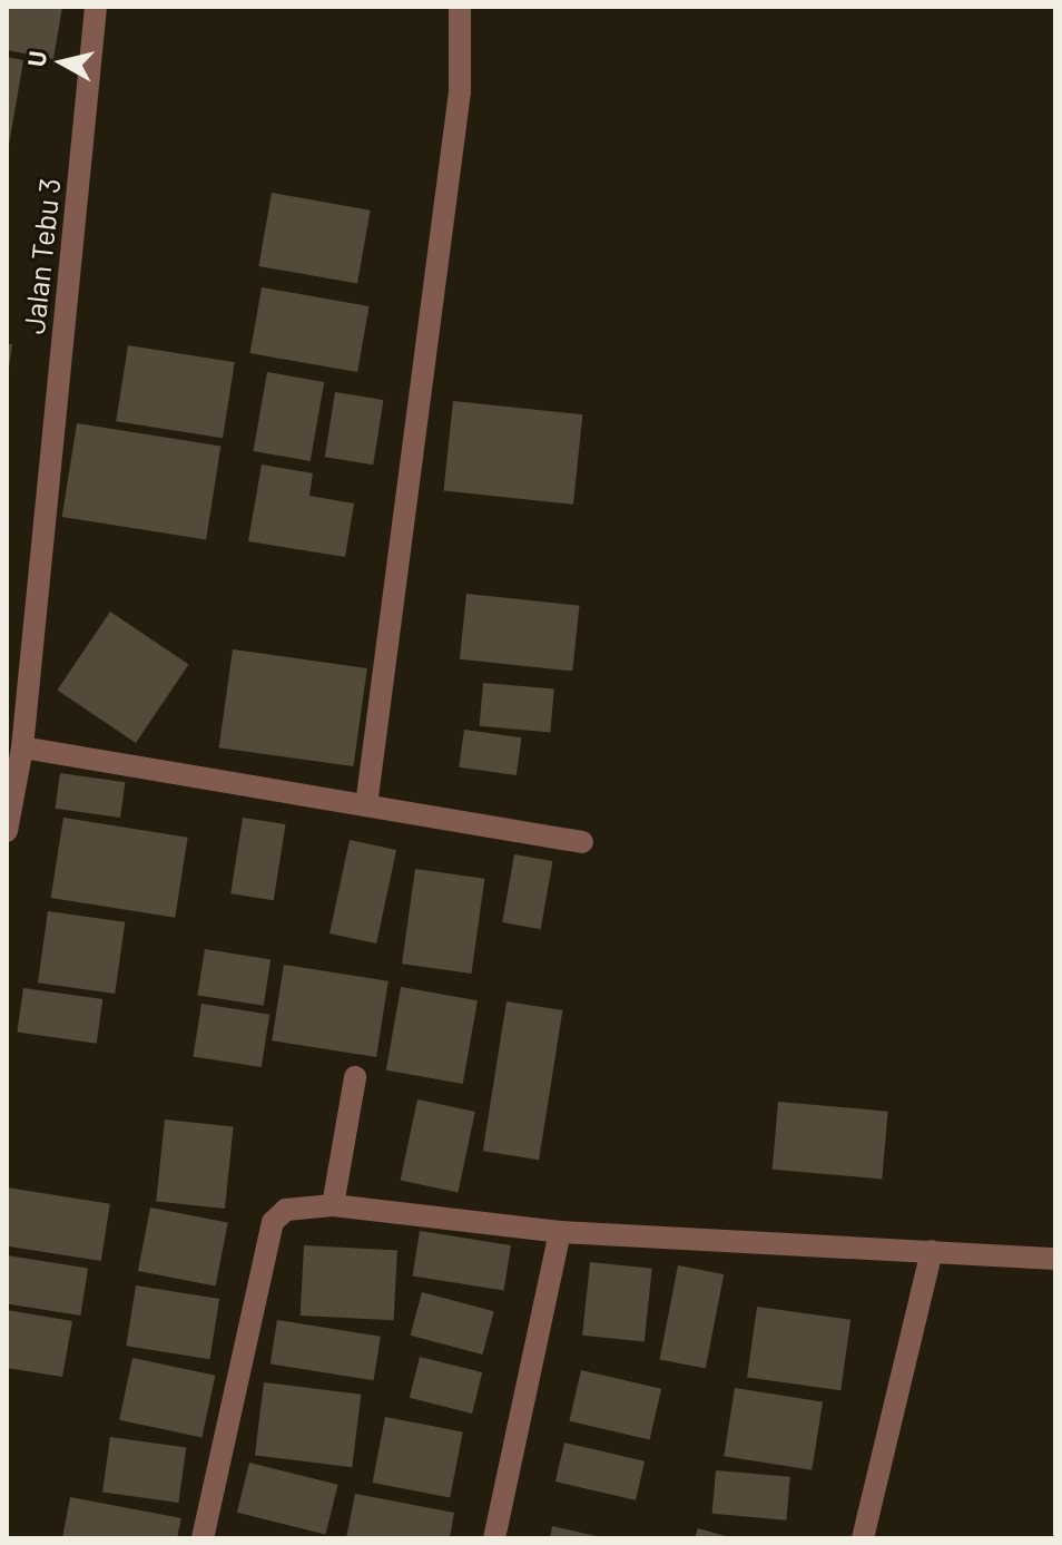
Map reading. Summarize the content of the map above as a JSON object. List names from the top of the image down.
{
  "streets": {
    "street": ["Jalan Tebu 3"]
  },
  "north": "left"
}
